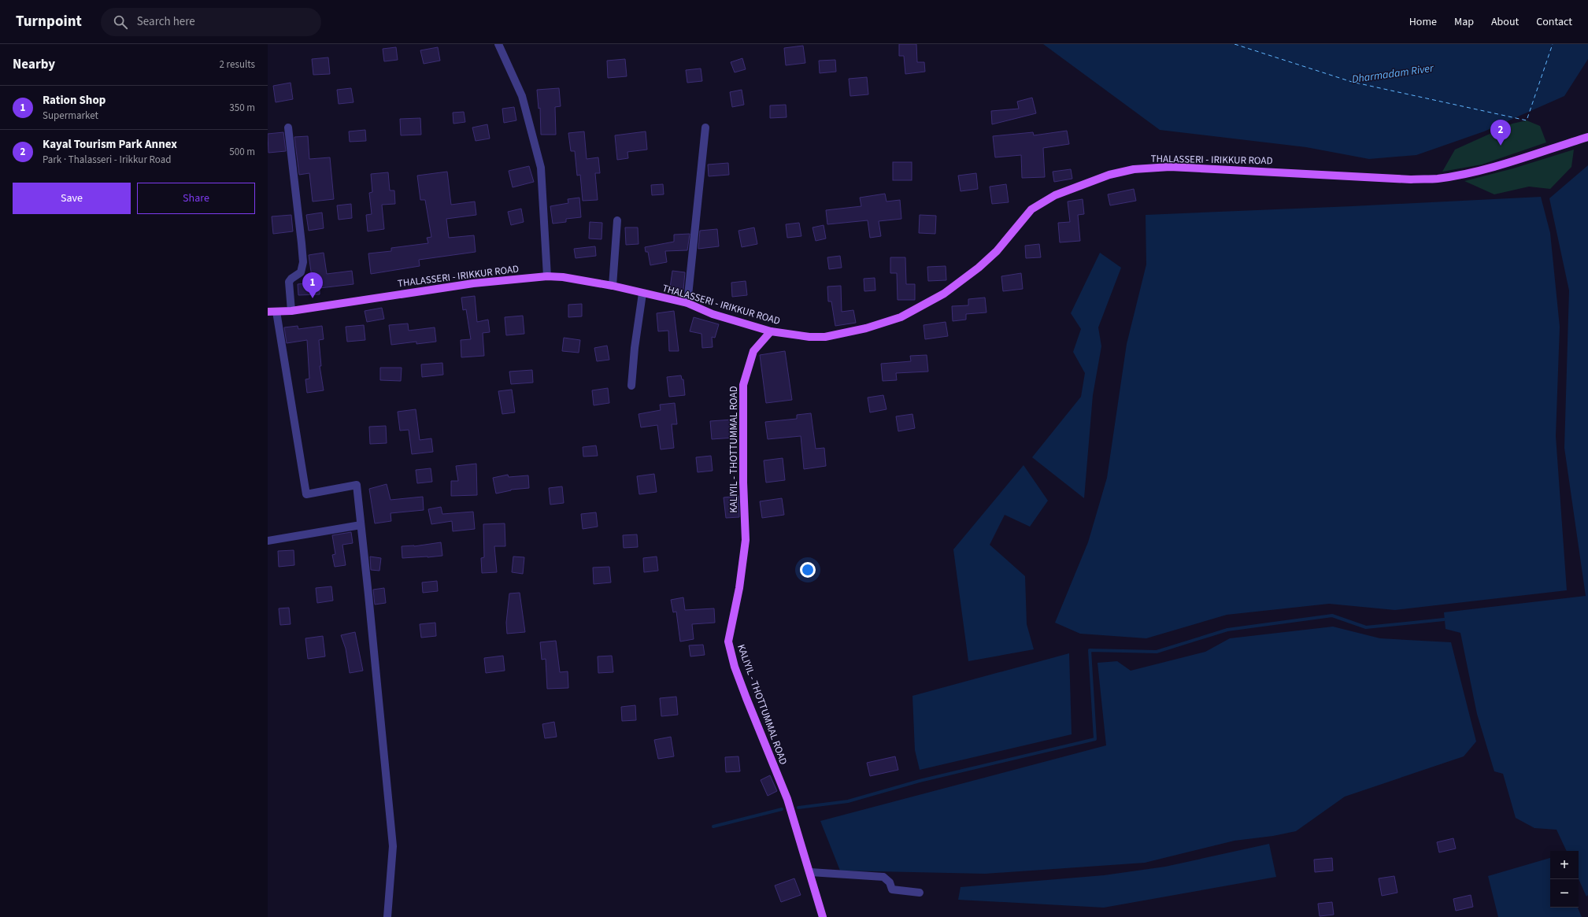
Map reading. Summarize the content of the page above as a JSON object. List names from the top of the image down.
{
  "streets": {
    "main road": ["THALASSERI - IRIKKUR ROAD", "KALIYIL - THOTTUMMAL ROAD"]
  },
  "crossings": [
    ["THALASSERI - IRIKKUR ROAD", "KALIYIL - THOTTUMMAL ROAD"]
  ],
  "water": ["Dharmadam River"],
  "page": {
    "header": "Turnpoint",
    "search": "Search here",
    "nav": [
      "Home",
      "Map",
      "About",
      "Contact"
    ],
    "heading": ["Nearby", "2 results"],
    "list": [
      {
        "mark": "1",
        "name": "Ration Shop",
        "note": "Supermarket",
        "value": "350 m"
      },
      {
        "mark": "2",
        "name": "Kayal Tourism Park Annex",
        "note": "Park · Thalasseri - Irikkur Road",
        "value": "500 m"
      }
    ],
    "pins": ["2", "1"],
    "buttons": ["Save", "Share"],
    "map_buttons": ["+", "−"]
  }
}
